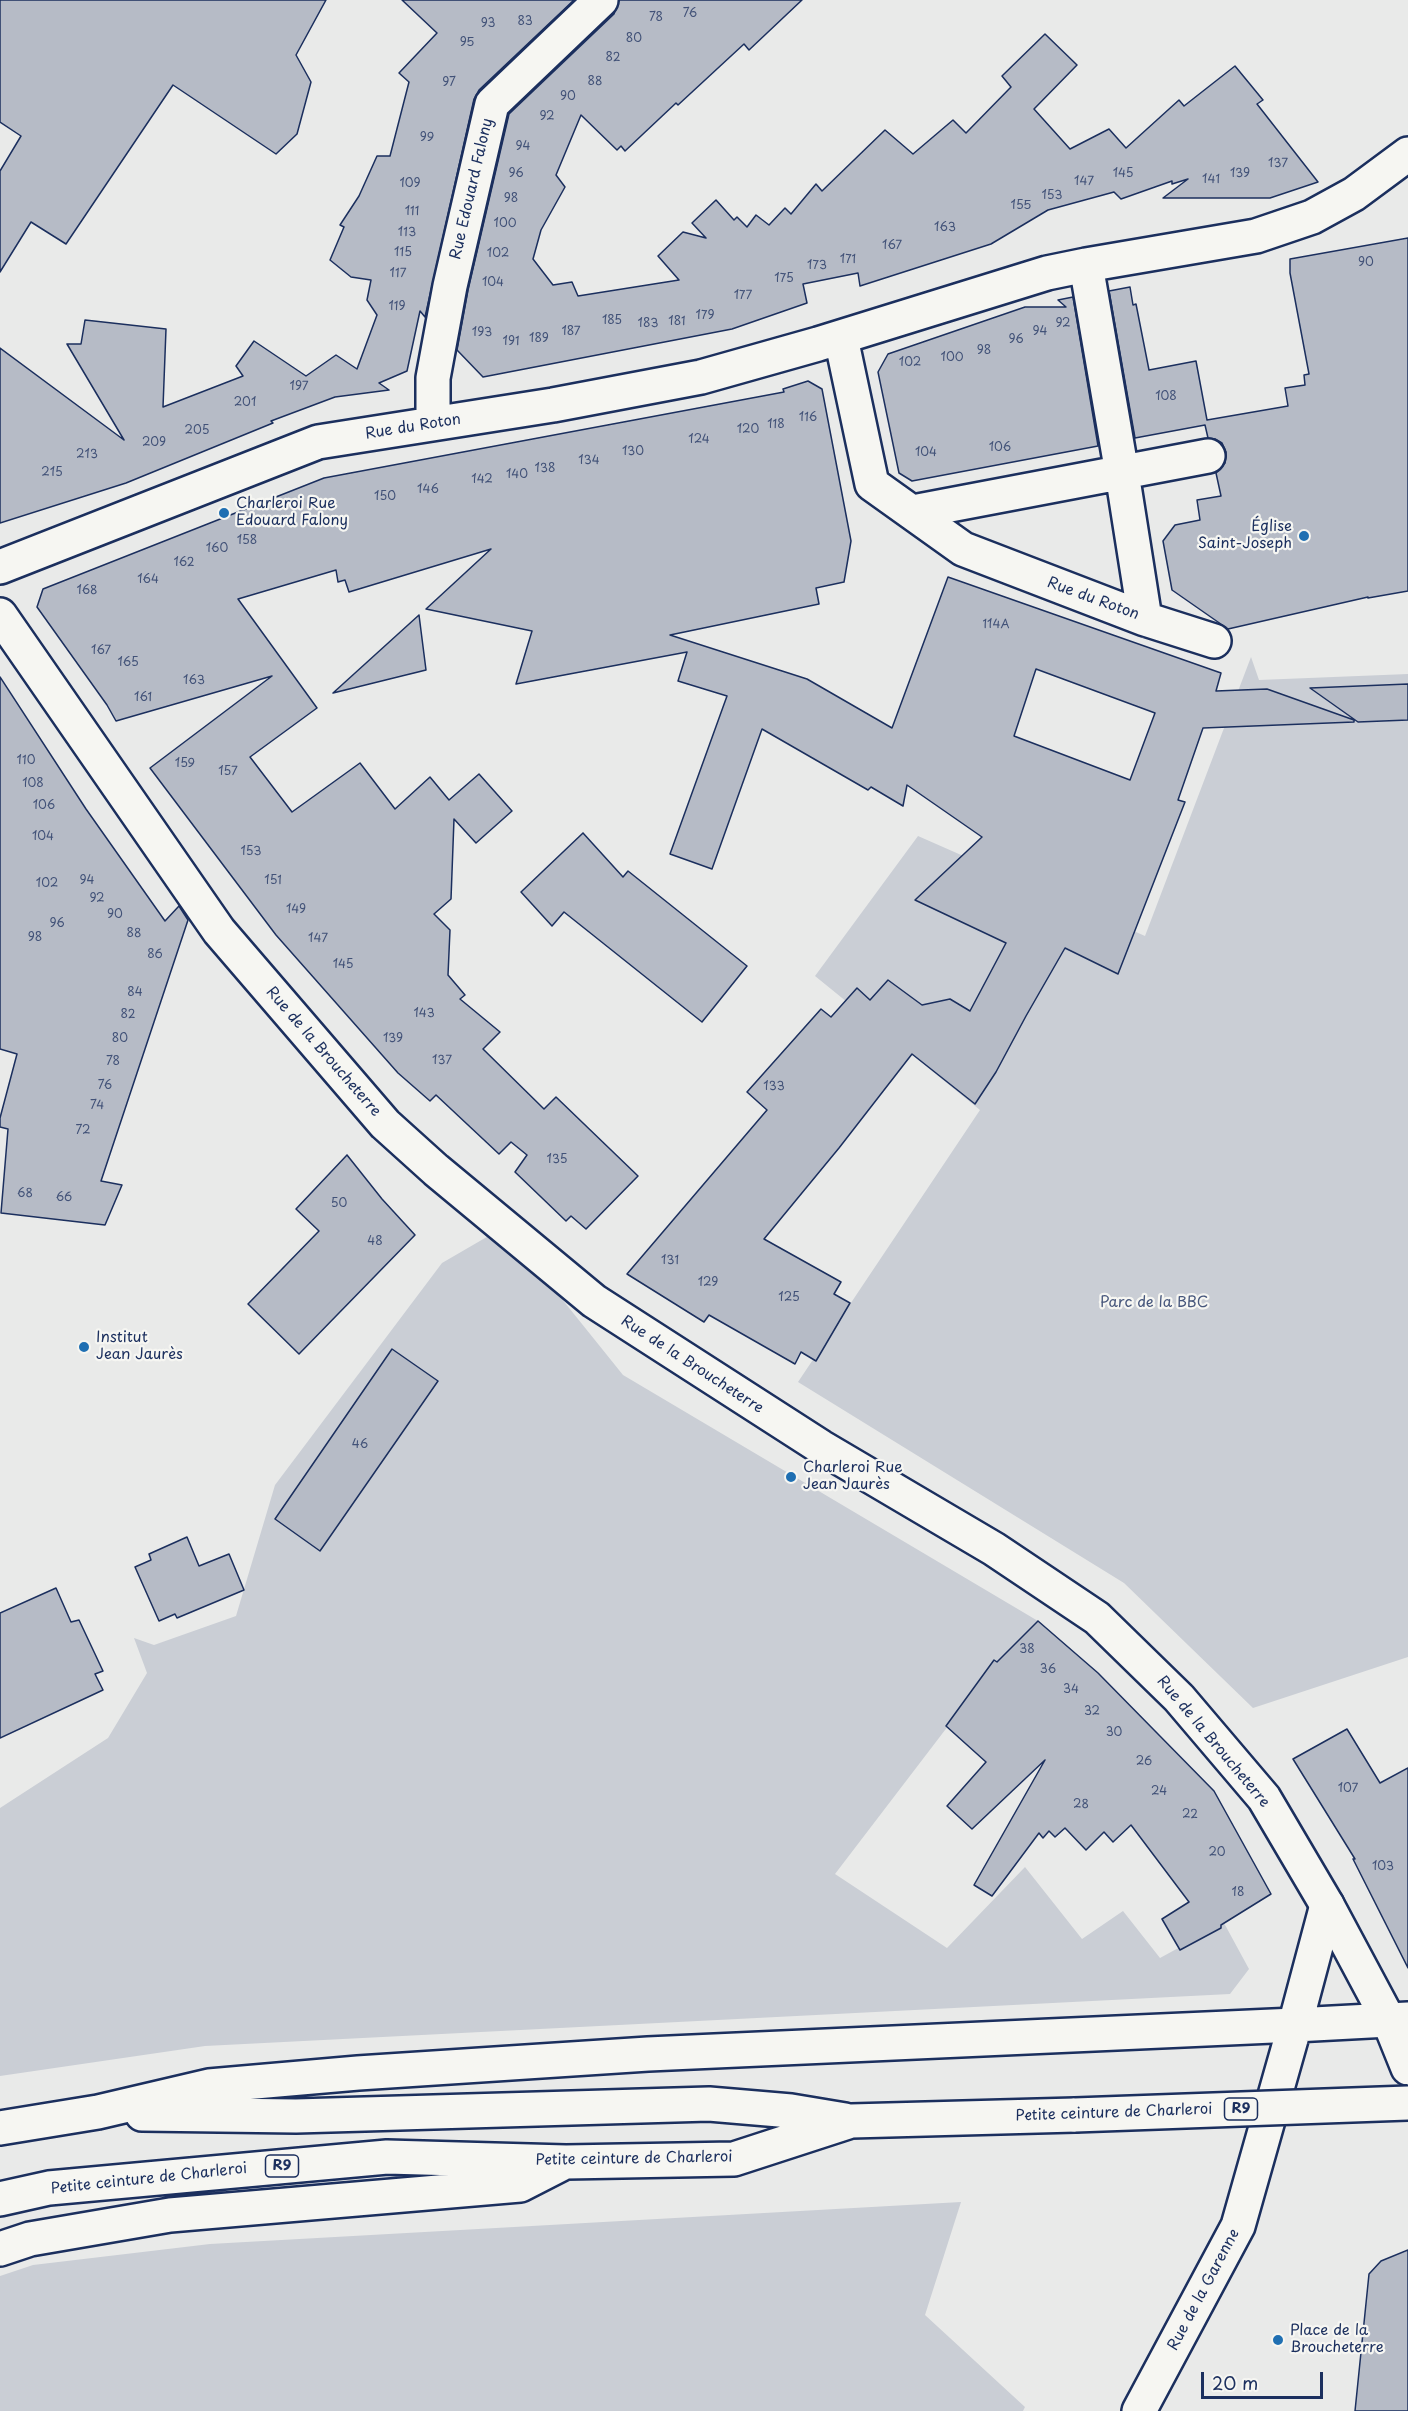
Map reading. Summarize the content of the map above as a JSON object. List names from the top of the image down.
{
  "streets": {
    "main road": [
      "Rue Edouard Falony",
      "Rue du Roton",
      "Rue de la Broucheterre",
      "R9",
      "Petite ceinture de Charleroi",
      "Rue de la Garenne"
    ]
  },
  "crossings": [
    ["Rue Edouard Falony", "Rue du Roton"],
    ["Rue de la Broucheterre", "Rue de la Garenne"]
  ],
  "parks": ["Parc de la BBC"],
  "places": [
    "Charleroi Rue Edouard Falony",
    "Église Saint-Joseph",
    "Institut Jean Jaurès",
    "Charleroi Rue Jean Jaurès",
    "Place de la Broucheterre"
  ],
  "house_numbers": [
    "76",
    "78",
    "83",
    "93",
    "80",
    "95",
    "82",
    "88",
    "97",
    "90",
    "92",
    "99",
    "94",
    "137",
    "96",
    "145",
    "139",
    "141",
    "147",
    "109",
    "153",
    "98",
    "155",
    "111",
    "100",
    "163",
    "113",
    "167",
    "115",
    "102",
    "171",
    "90",
    "173",
    "117",
    "175",
    "104",
    "177",
    "119",
    "179",
    "185",
    "181",
    "183",
    "92",
    "187",
    "94",
    "193",
    "189",
    "96",
    "191",
    "98",
    "100",
    "102",
    "197",
    "108",
    "201",
    "116",
    "118",
    "120",
    "205",
    "124",
    "209",
    "106",
    "130",
    "104",
    "213",
    "134",
    "138",
    "215",
    "140",
    "142",
    "146",
    "150",
    "158",
    "160",
    "162",
    "164",
    "168",
    "114A",
    "167",
    "165",
    "163",
    "161",
    "110",
    "159",
    "157",
    "108",
    "106",
    "104",
    "153",
    "94",
    "151",
    "102",
    "92",
    "149",
    "90",
    "96",
    "88",
    "98",
    "147",
    "86",
    "145",
    "84",
    "143",
    "82",
    "80",
    "139",
    "137",
    "78",
    "76",
    "133",
    "74",
    "72",
    "135",
    "68",
    "66",
    "50",
    "48",
    "131",
    "129",
    "125",
    "46",
    "38",
    "36",
    "34",
    "32",
    "30",
    "26",
    "107",
    "24",
    "28",
    "22",
    "20",
    "103",
    "18"
  ],
  "scale_bar": "20 m"
}
